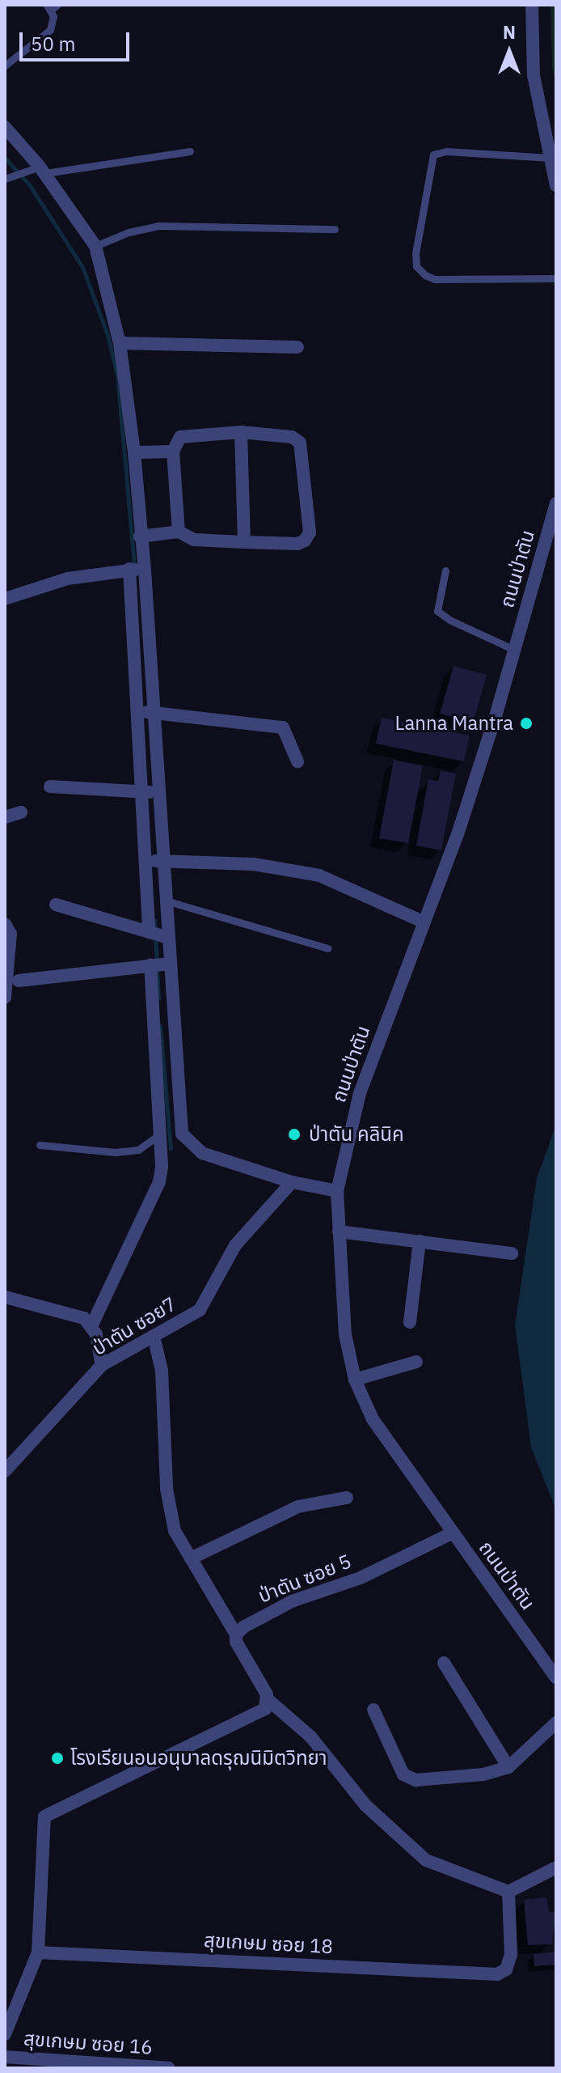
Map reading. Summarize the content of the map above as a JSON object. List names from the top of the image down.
{
  "streets": {
    "street": [
      "ถนนป่าตัน",
      "ป่าตัน ซอย7",
      "ป่าตัน ซอย 5",
      "สุขเกษม ซอย 18",
      "สุขเกษม ซอย 16"
    ]
  },
  "crossings": [
    ["ถนนป่าตัน", "ป่าตัน ซอย 5"]
  ],
  "places": ["Lanna Mantra", "ป่าตัน คลินิค", "โรงเรียนอนอนุบาลดรุฌนิมิตวิทยา"],
  "scale_bar": "50 m",
  "north": "top"
}
